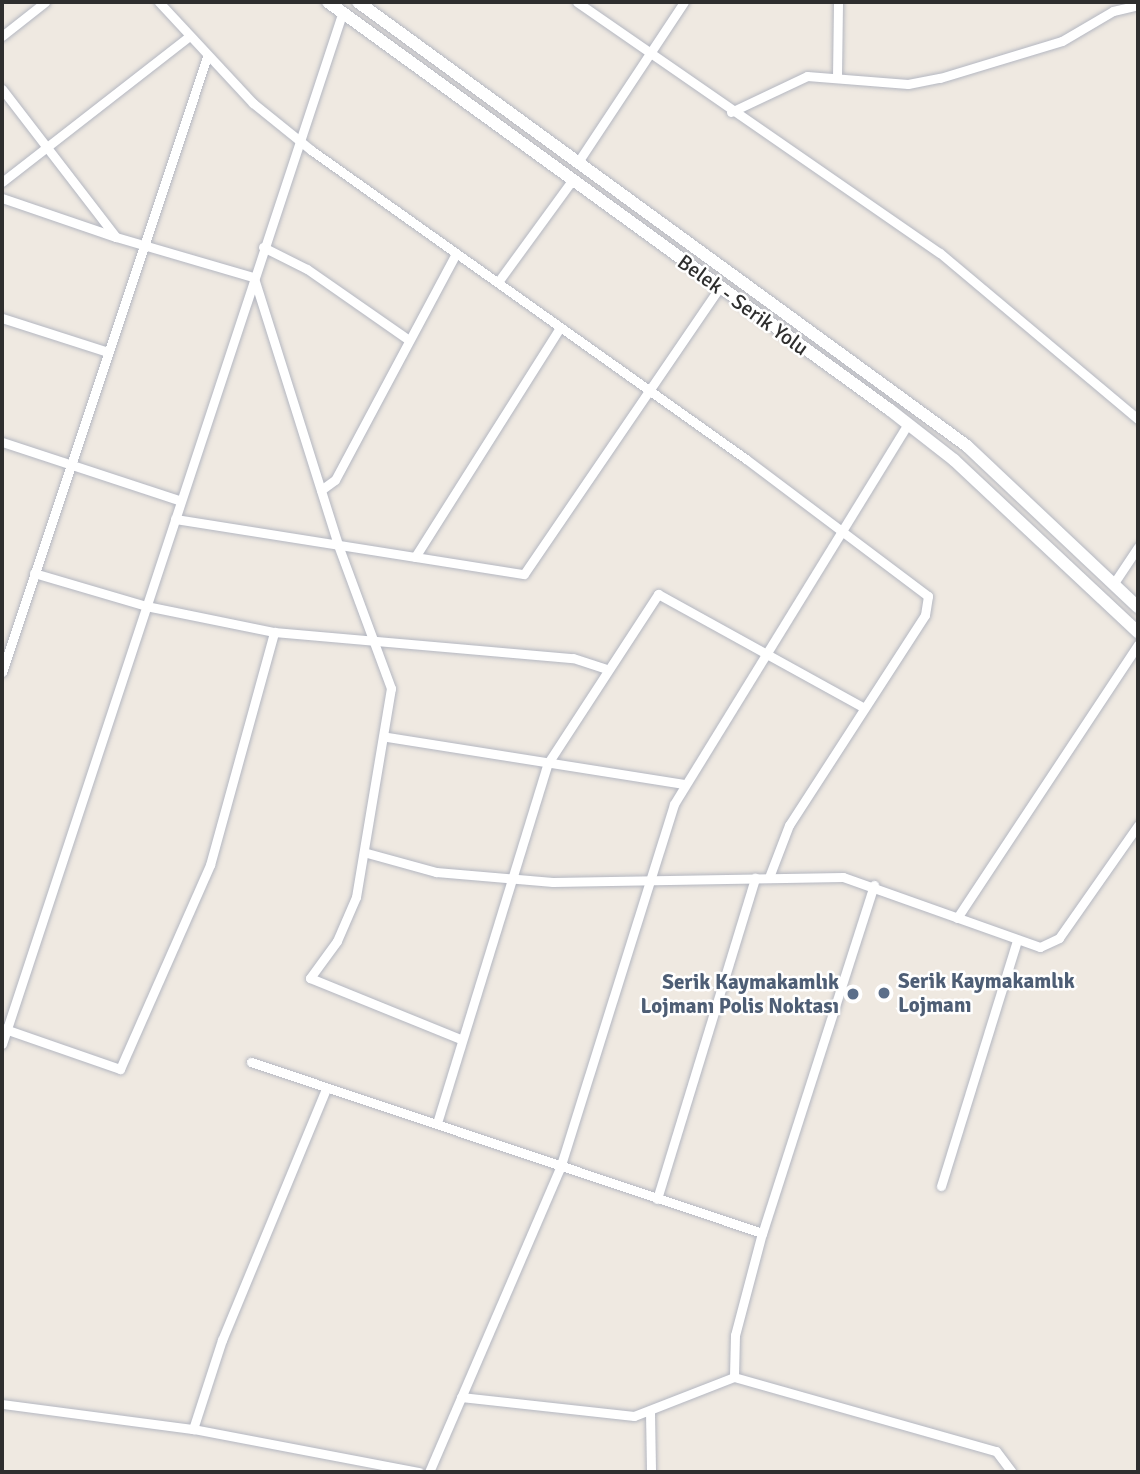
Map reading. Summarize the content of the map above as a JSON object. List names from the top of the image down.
{
  "streets": {
    "main road": ["Belek - Serik Yolu"]
  },
  "places": ["Serik Kaymakamlık Lojmanı", "Serik Kaymakamlık Lojmanı Polis Noktası"]
}
